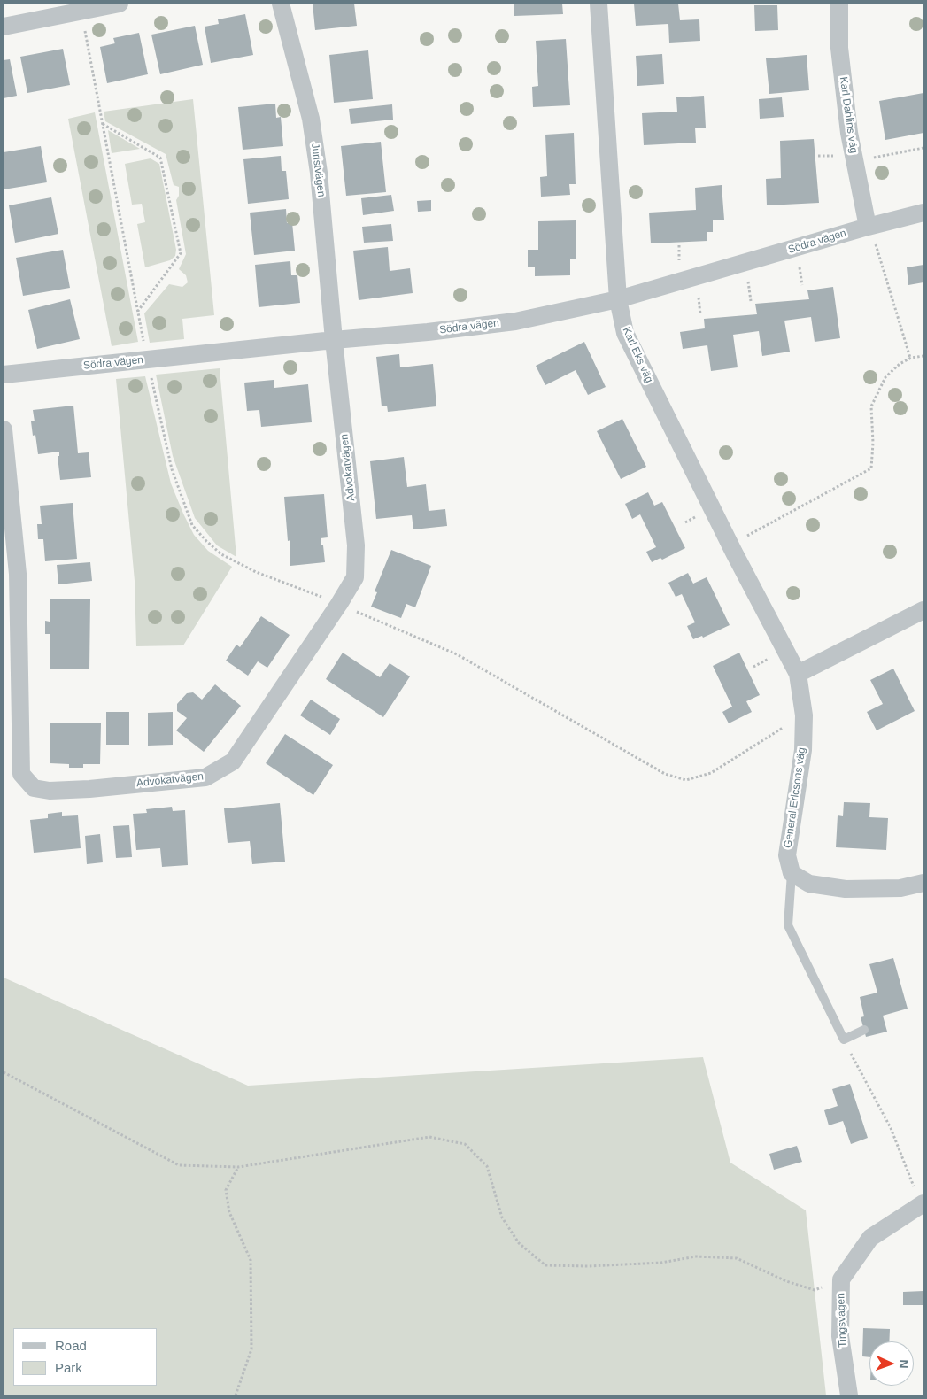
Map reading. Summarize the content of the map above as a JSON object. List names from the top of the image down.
{
  "streets": {
    "street": [
      "Karl Dahlins väg",
      "Juristvägen",
      "Södra vägen",
      "Karl Eks väg",
      "Advokatvägen",
      "General Ericsons väg",
      "Tingsvägen"
    ]
  },
  "crossings": [
    ["Karl Dahlins väg", "Södra vägen"],
    ["Juristvägen", "Södra vägen"],
    ["Juristvägen", "Advokatvägen"],
    ["Södra vägen", "Karl Eks väg"],
    ["Södra vägen", "Advokatvägen"],
    ["Karl Eks väg", "General Ericsons väg"]
  ],
  "legend": ["Road", "Park"],
  "north": "right"
}
